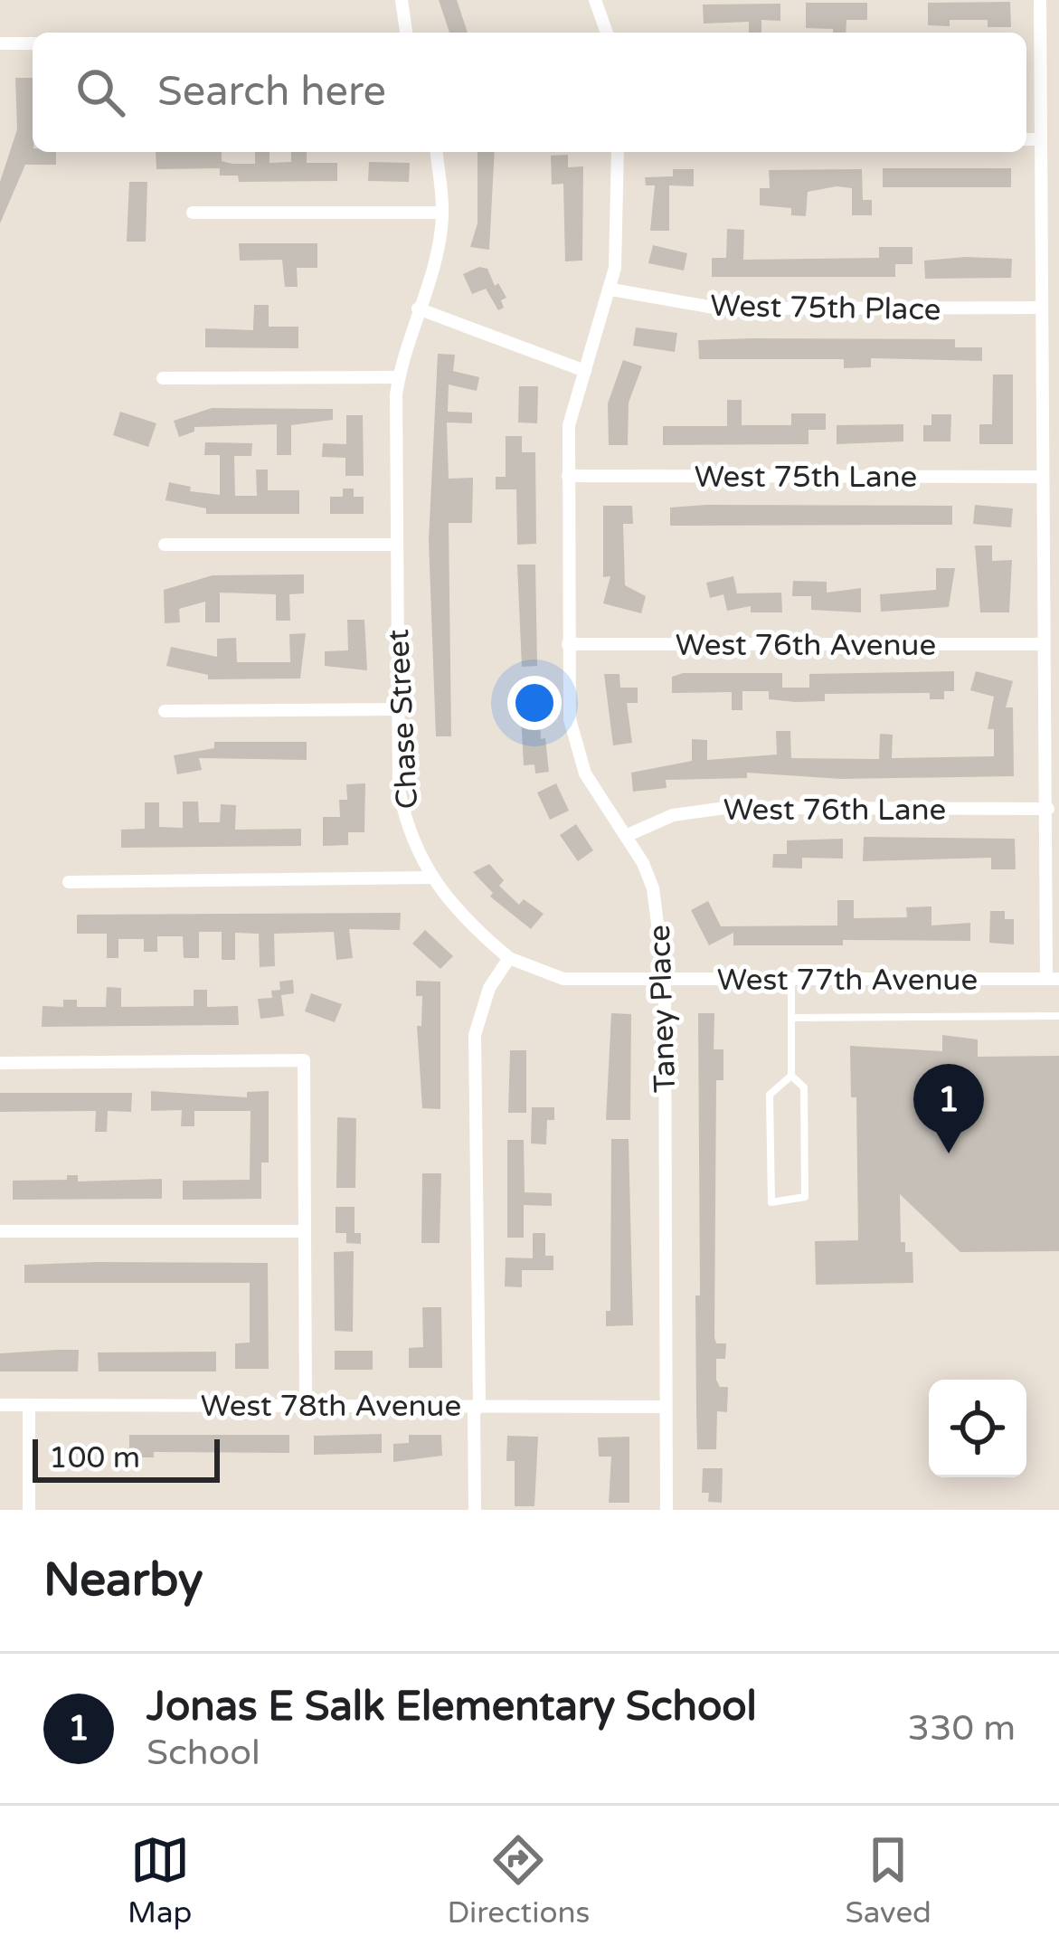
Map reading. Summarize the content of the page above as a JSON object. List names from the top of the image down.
{
  "streets": {
    "street": [
      "West 75th Place",
      "West 75th Lane",
      "West 76th Avenue",
      "Chase Street",
      "West 76th Lane",
      "West 77th Avenue",
      "Taney Place",
      "West 78th Avenue"
    ]
  },
  "crossings": [
    ["West 75th Place", "Taney Place"],
    ["West 75th Lane", "Taney Place"],
    ["West 76th Avenue", "Taney Place"],
    ["Chase Street", "West 77th Avenue"],
    ["West 76th Lane", "Taney Place"],
    ["West 77th Avenue", "Taney Place"],
    ["Taney Place", "West 78th Avenue"]
  ],
  "scale_bar": "100 m",
  "page": {
    "search": "Search here",
    "pins": "1",
    "scale": "100 m",
    "heading": "Nearby",
    "list": [
      {
        "mark": "1",
        "name": "Jonas E Salk Elementary School",
        "note": "School",
        "value": "330 m"
      }
    ],
    "nav": ["Map", "Directions", "Saved"]
  }
}
